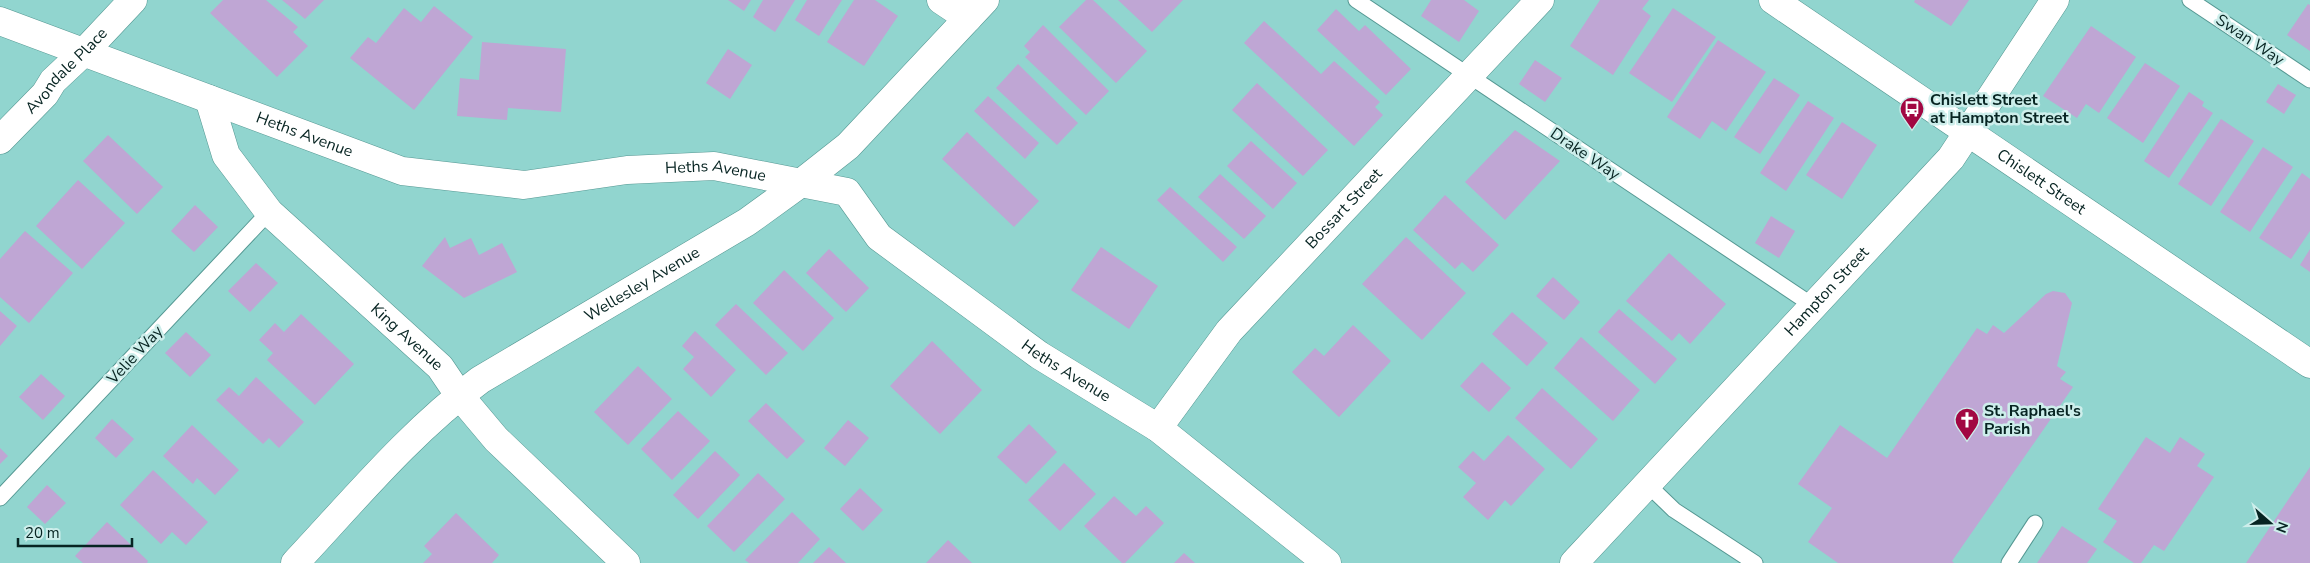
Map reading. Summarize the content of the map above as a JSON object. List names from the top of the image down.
{
  "streets": {
    "street": [
      "Avondale Place",
      "Heths Avenue",
      "Chislett Street",
      "Bossart Street",
      "Wellesley Avenue",
      "Hampton Street",
      "King Avenue"
    ],
    "lane": ["Swan Way", "Drake Way", "Velie Way"]
  },
  "crossings": [
    ["Avondale Place", "Heths Avenue"],
    ["Heths Avenue", "Bossart Street"],
    ["Heths Avenue", "Wellesley Avenue"],
    ["Heths Avenue", "King Avenue"],
    ["Drake Way", "Bossart Street"],
    ["Drake Way", "Hampton Street"],
    ["Chislett Street", "Hampton Street"],
    ["Wellesley Avenue", "King Avenue"],
    ["King Avenue", "Velie Way"]
  ],
  "places": {
    "bus stop": ["Chislett Street at Hampton Street"],
    "church": ["St. Raphael's Parish"]
  },
  "scale_bar": "20 m",
  "north": "right"
}
